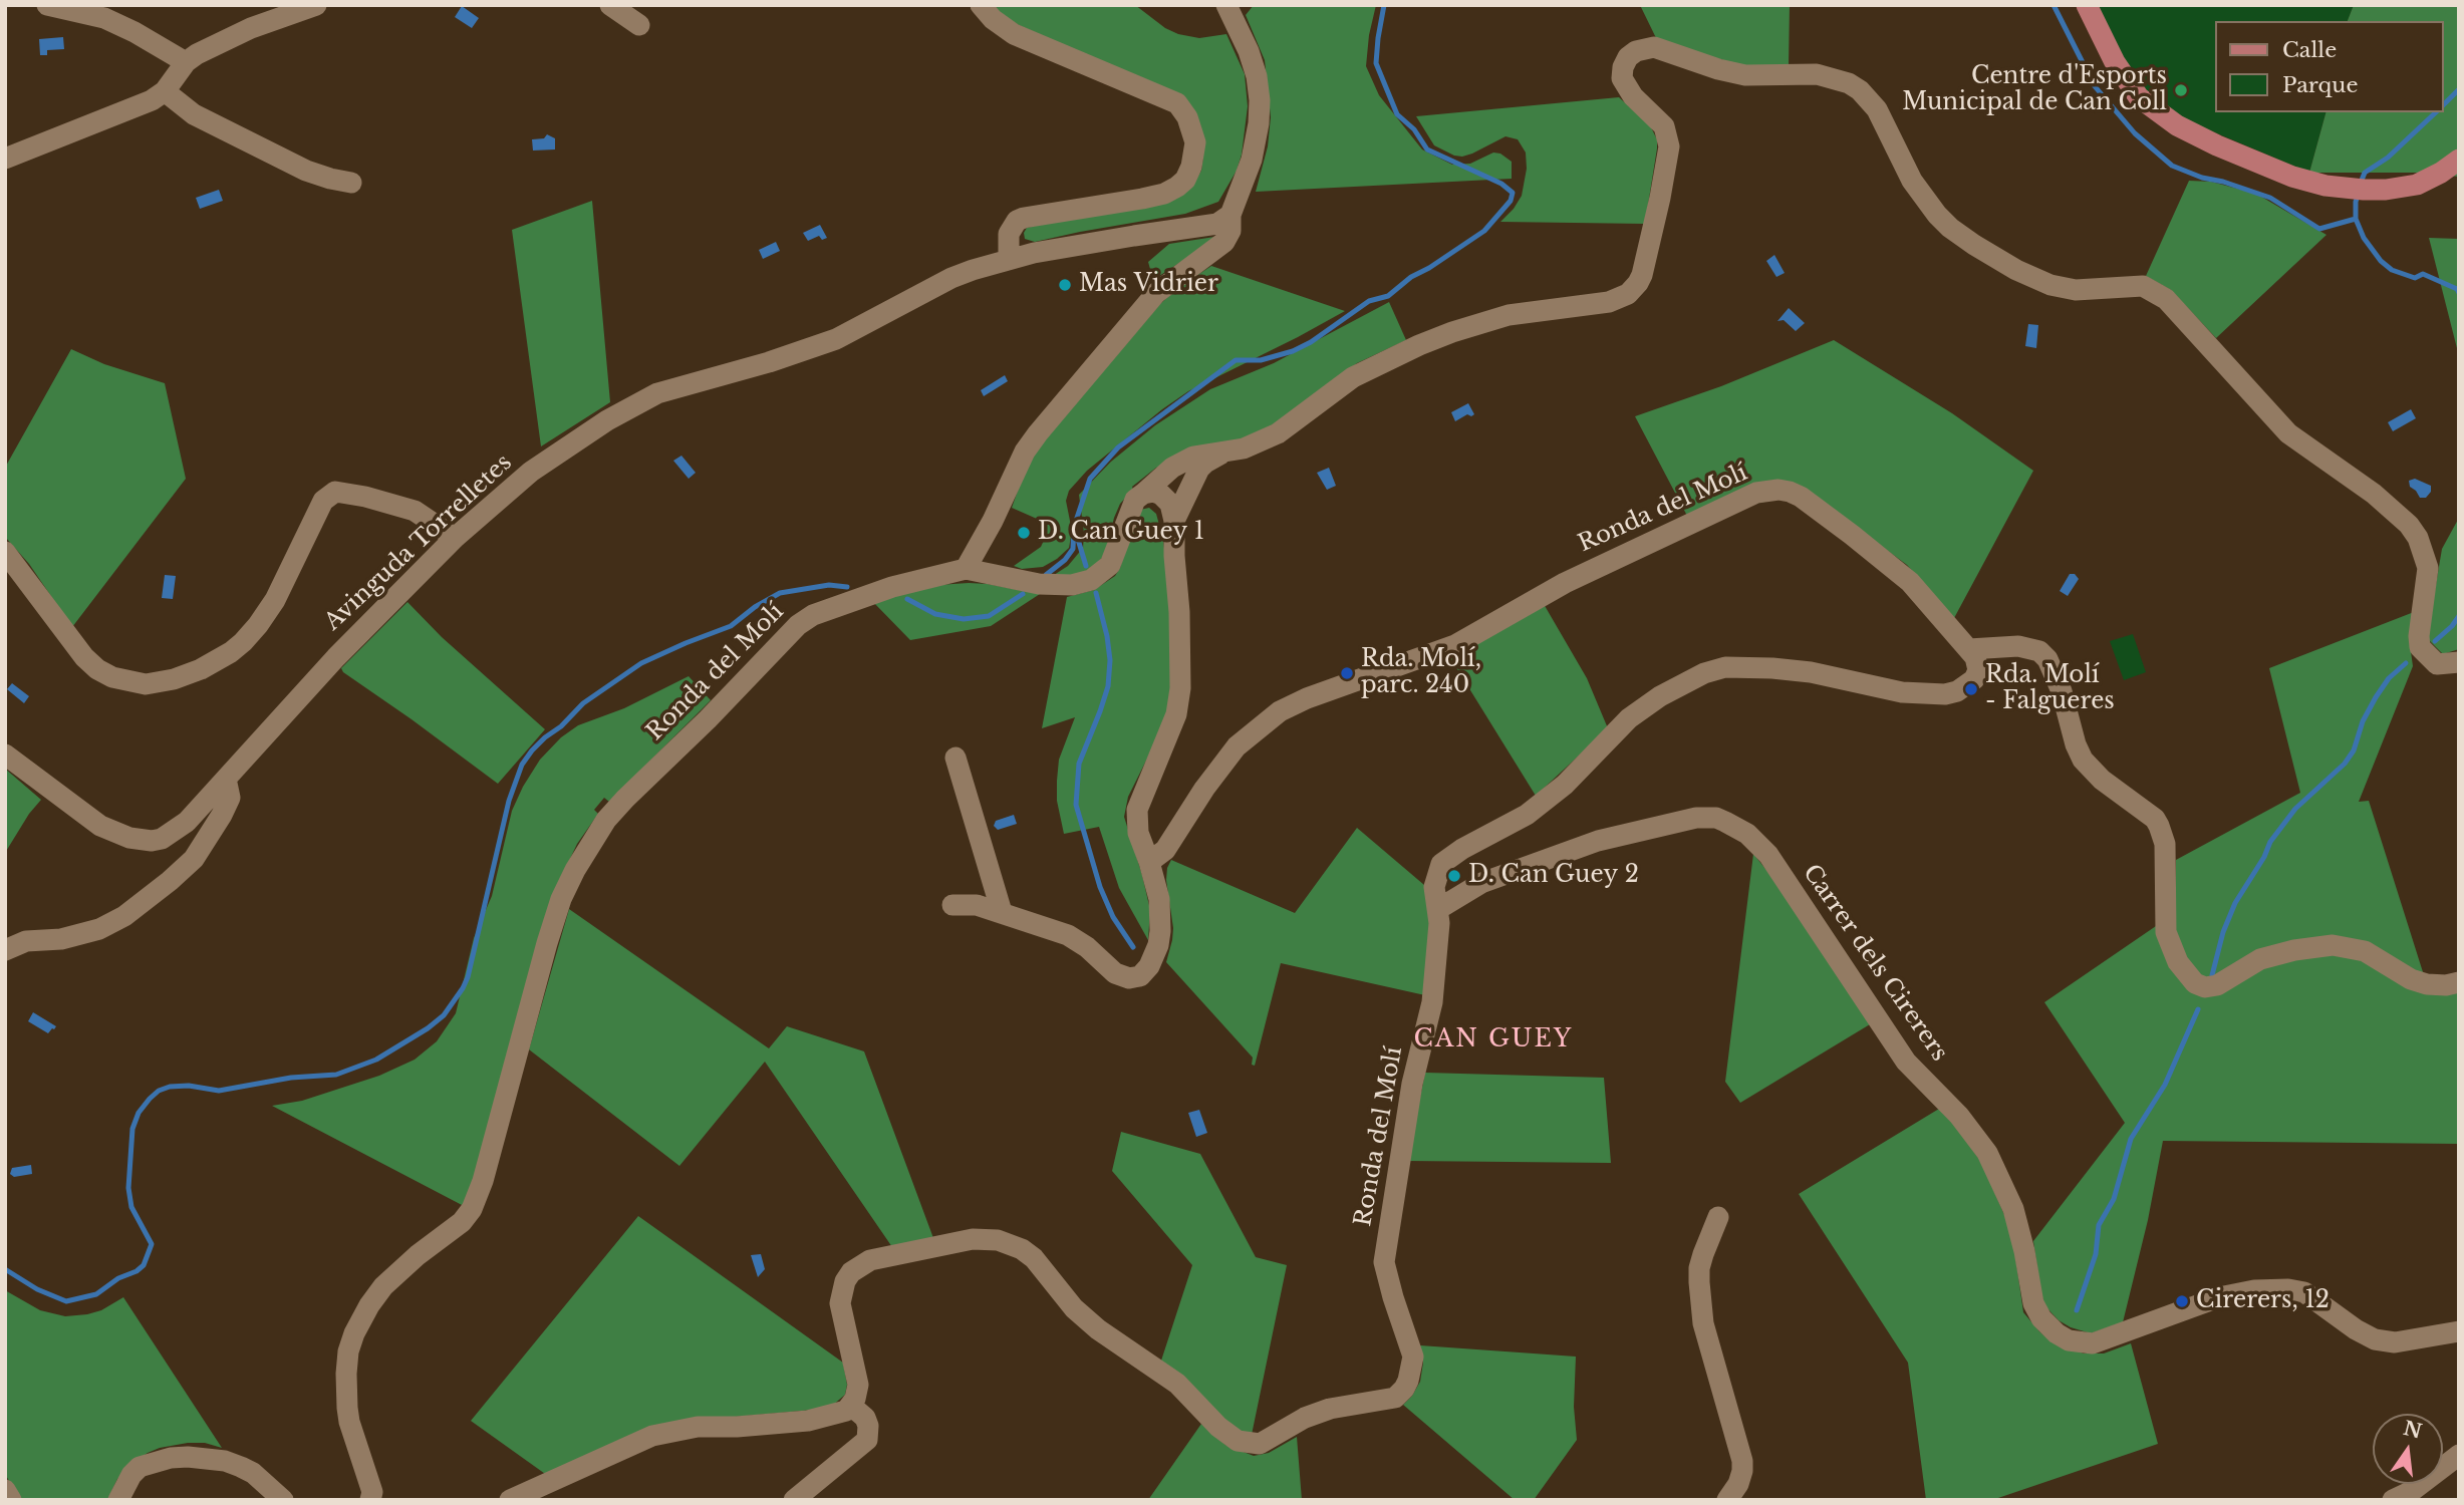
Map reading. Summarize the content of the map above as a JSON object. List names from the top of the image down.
{
  "streets": {
    "street": ["Ronda del Molí", "Avinguda Torrelletes", "Carrer dels Cirerers"]
  },
  "crossings": [
    ["Ronda del Molí", "Carrer dels Cirerers"]
  ],
  "districts": ["CAN GUEY"],
  "places": [
    "Centre d'Esports Municipal de Can Coll",
    "Mas Vidrier",
    "D. Can Guey 1",
    "Rda. Molí, parc. 240",
    "Rda. Molí - Falgueres",
    "D. Can Guey 2",
    "Cirerers, 12"
  ],
  "legend": ["Calle", "Parque"],
  "north": "top"
}
